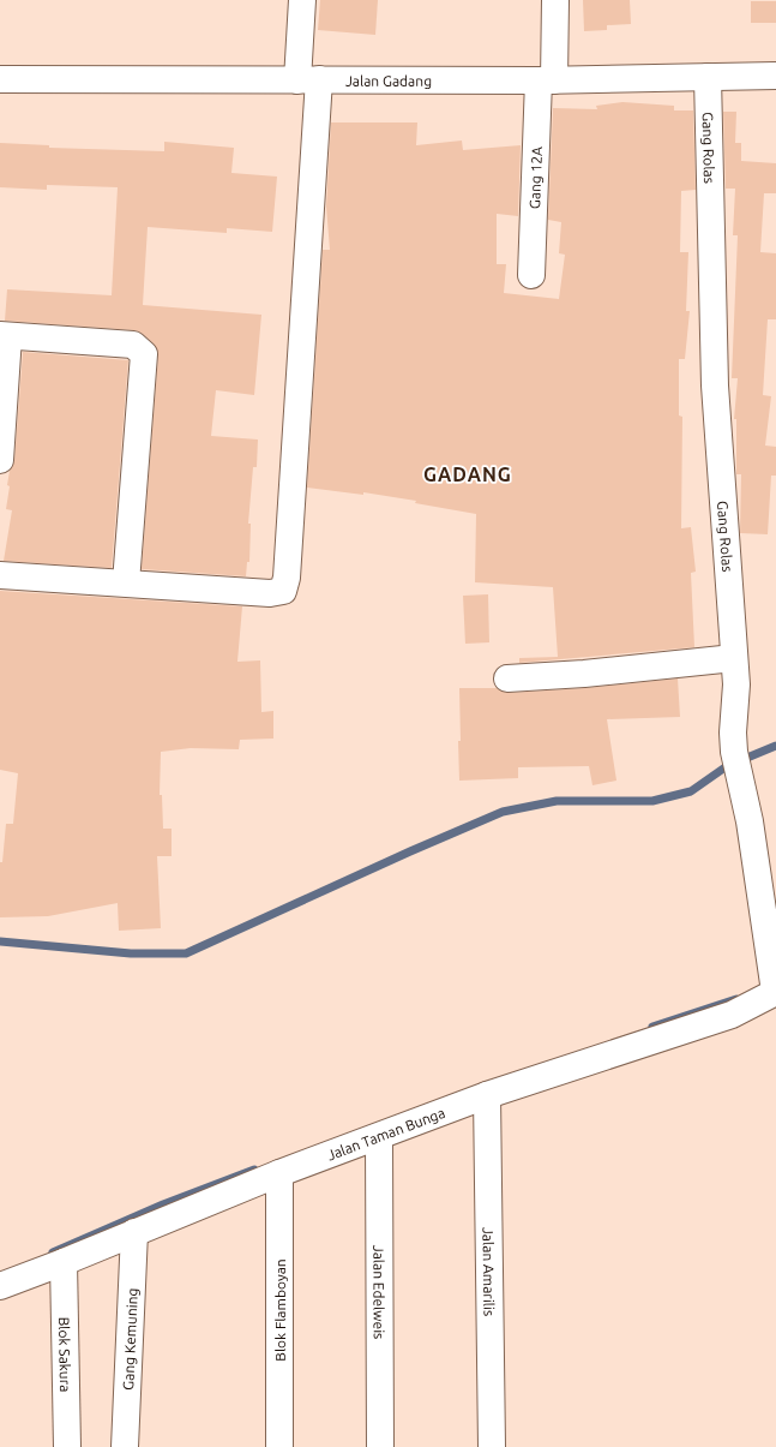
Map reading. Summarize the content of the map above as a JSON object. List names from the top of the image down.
{
  "streets": {
    "main road": [
      "Jalan Gadang",
      "Gang Rolas",
      "Gang 12A",
      "Jalan Taman Bunga",
      "Jalan Amarilis",
      "Jalan Edelweis",
      "Blok Flamboyan",
      "Gang Kemuning",
      "Blok Sakura"
    ]
  },
  "crossings": [
    ["Jalan Gadang", "Gang Rolas"],
    ["Jalan Gadang", "Gang 12A"],
    ["Gang Rolas", "Jalan Taman Bunga"],
    ["Jalan Taman Bunga", "Jalan Amarilis"],
    ["Jalan Taman Bunga", "Jalan Edelweis"],
    ["Jalan Taman Bunga", "Blok Flamboyan"],
    ["Jalan Taman Bunga", "Gang Kemuning"],
    ["Jalan Taman Bunga", "Blok Sakura"]
  ],
  "districts": ["GADANG"]
}
